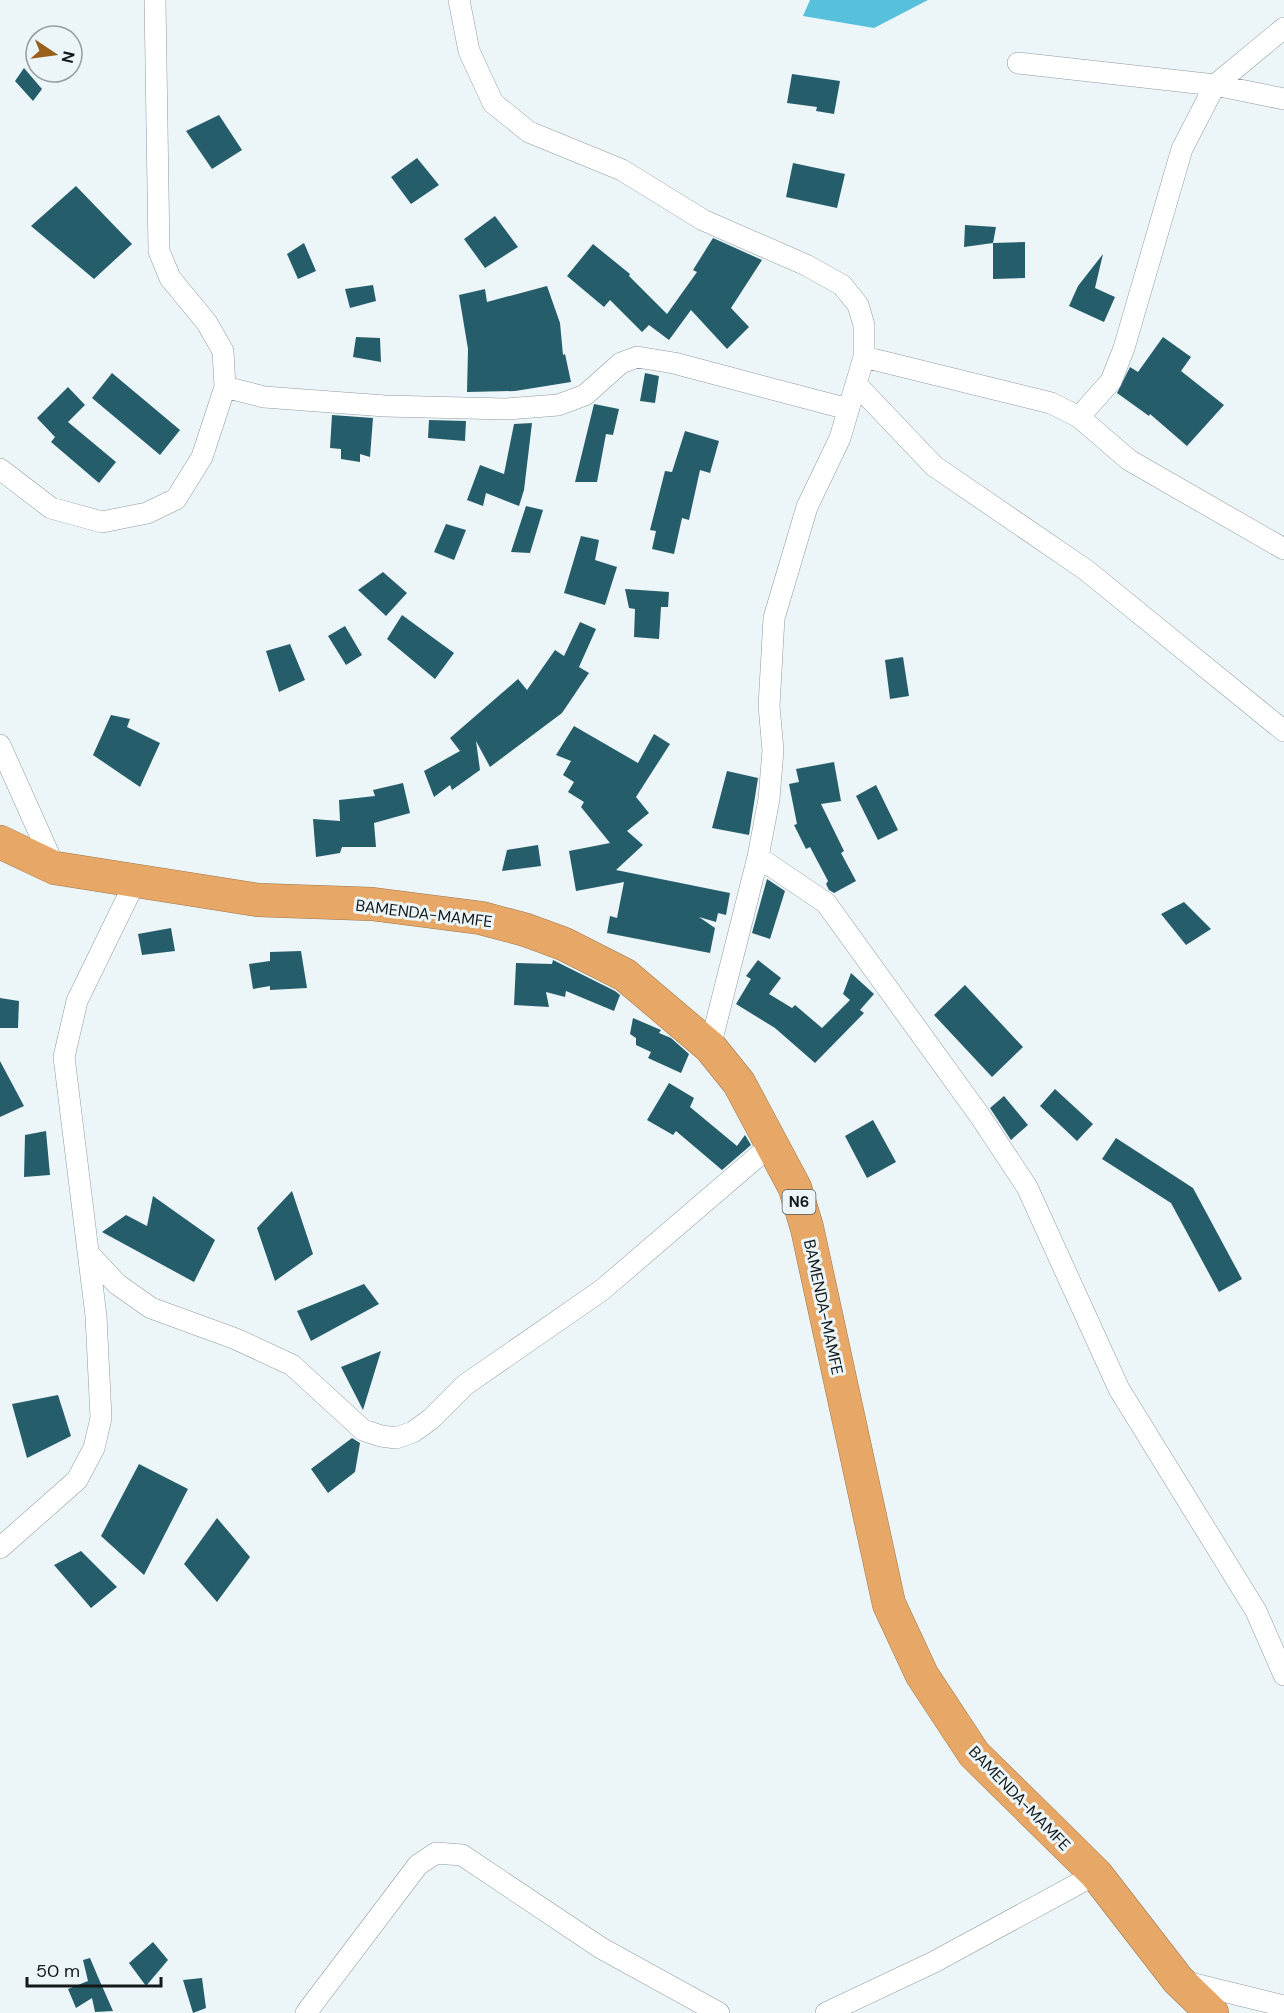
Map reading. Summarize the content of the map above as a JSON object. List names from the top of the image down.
{
  "streets": {
    "highway": ["BAMENDA-MAMFE", "N6"]
  },
  "scale_bar": "50 m",
  "north": "right"
}
